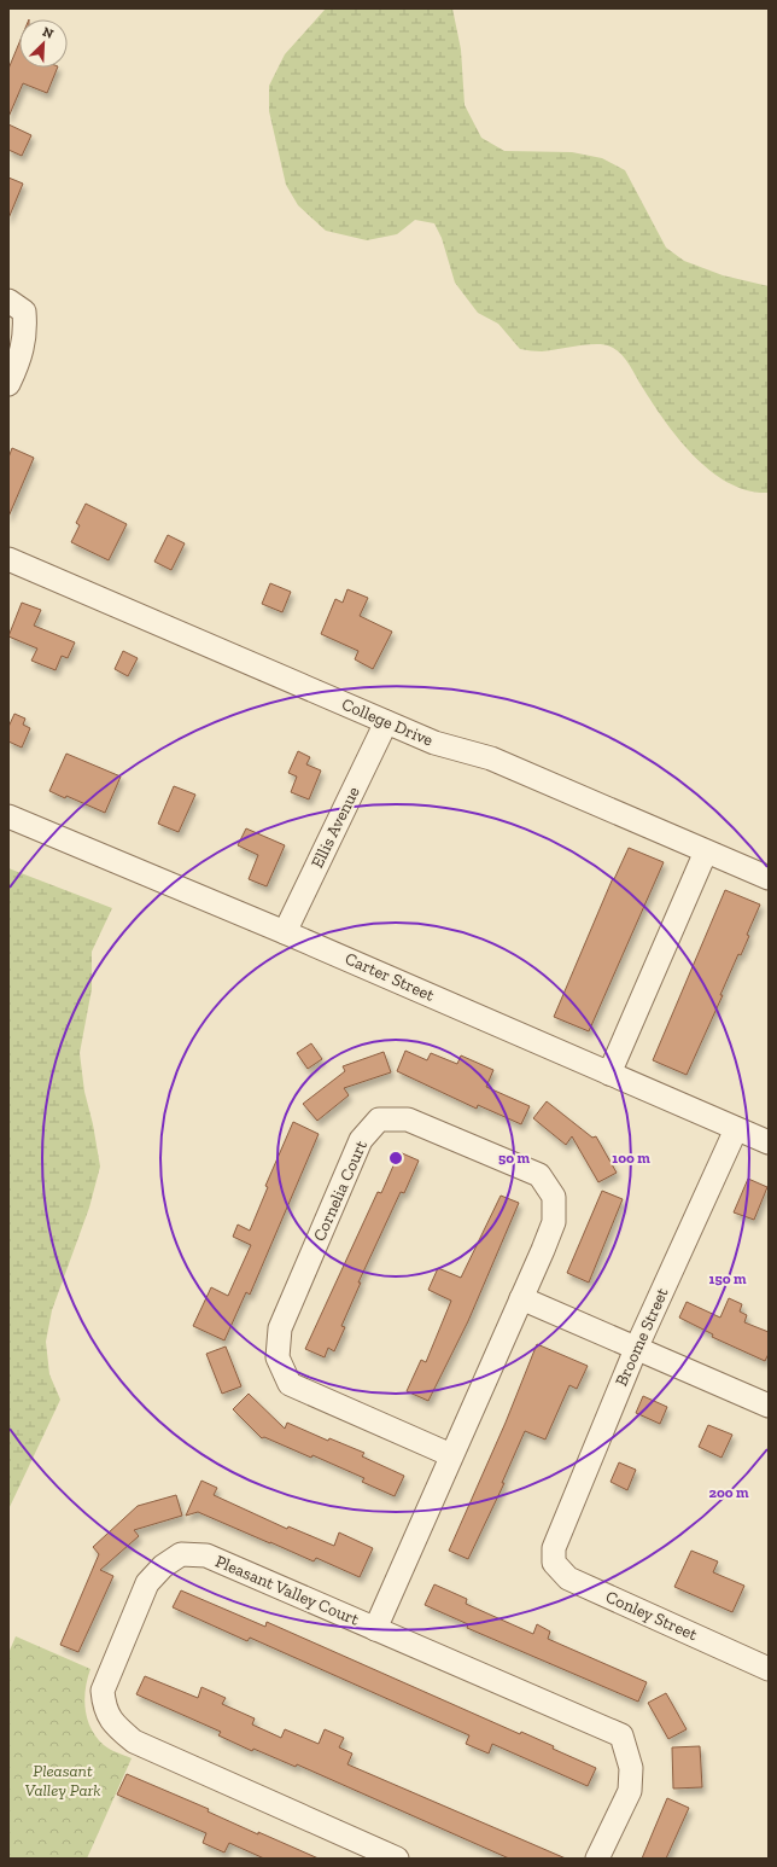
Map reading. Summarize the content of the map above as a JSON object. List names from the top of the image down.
{
  "streets": {
    "street": [
      "College Drive",
      "Ellis Avenue",
      "Carter Street",
      "Cornelia Court",
      "Broome Street",
      "Pleasant Valley Court",
      "Conley Street"
    ]
  },
  "crossings": [
    ["College Drive", "Ellis Avenue"],
    ["Ellis Avenue", "Carter Street"],
    ["Carter Street", "Broome Street"],
    ["Cornelia Court", "Pleasant Valley Court"],
    ["Broome Street", "Conley Street"]
  ],
  "parks": ["Pleasant Valley Park"],
  "north": "top right",
  "rings": [
    "50 m",
    "100 m",
    "150 m",
    "200 m"
  ]
}
